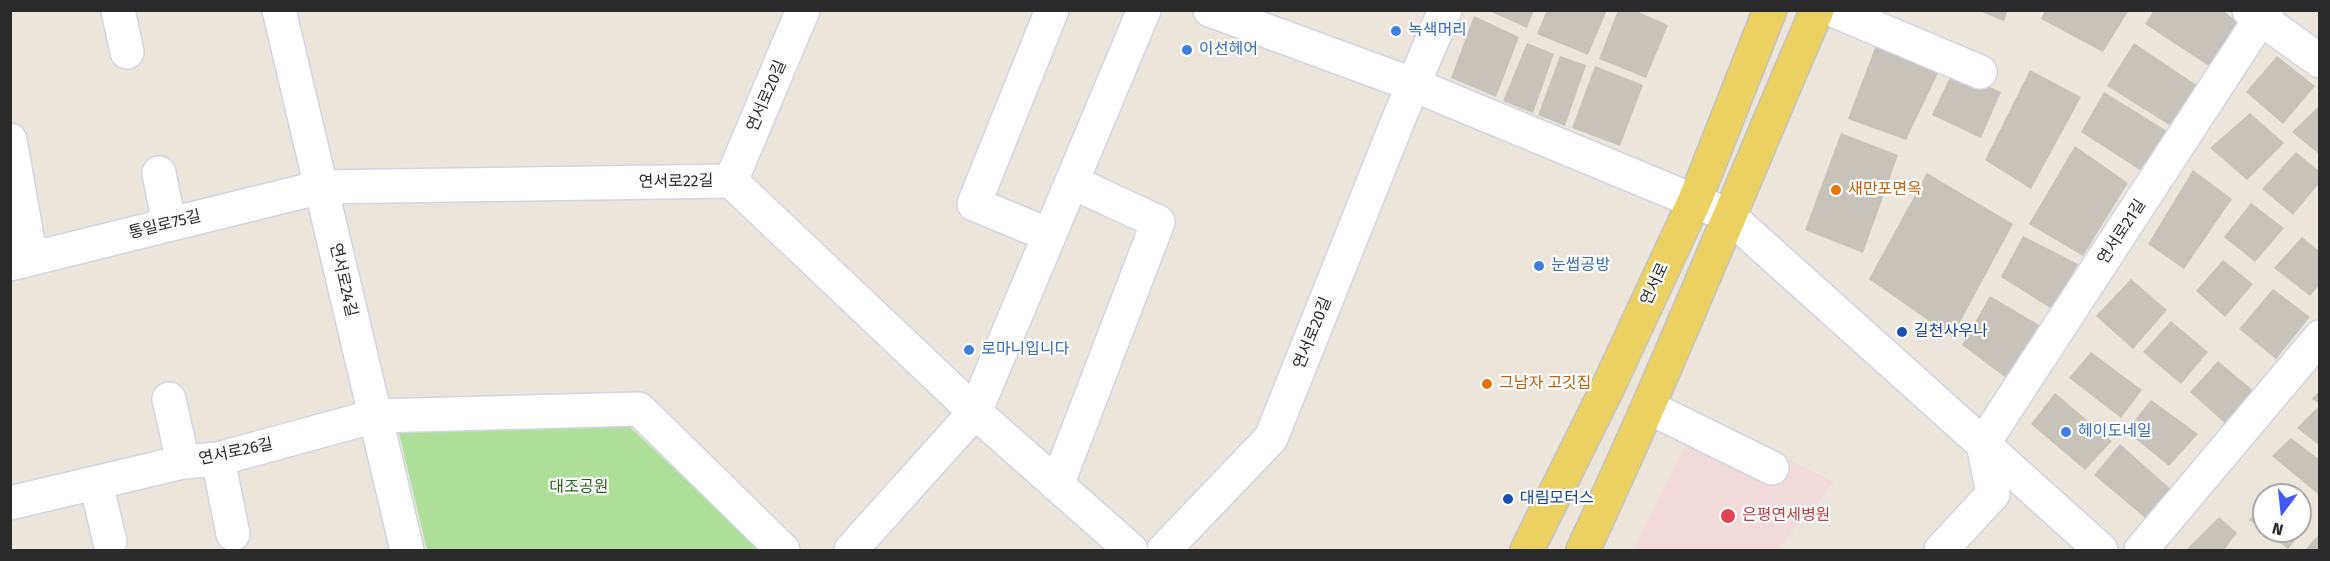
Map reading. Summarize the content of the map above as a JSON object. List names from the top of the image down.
{
  "streets": {
    "main road": ["연서로"],
    "street": [
      "연서로20길",
      "연서로22길",
      "통일로75길",
      "연서로21길",
      "연서로24길",
      "연서로26길"
    ]
  },
  "crossings": [
    ["연서로20길", "연서로22길"],
    ["연서로22길", "통일로75길"],
    ["연서로22길", "연서로24길"],
    ["통일로75길", "연서로24길"],
    ["연서로24길", "연서로26길"]
  ],
  "parks": ["대조공원"],
  "places": [
    "녹색머리",
    "이선헤어",
    "새만포면옥",
    "눈썹공방",
    "길천사우나",
    "로마니입니다",
    "그남자 고깃집",
    "헤이도네일",
    "대림모터스",
    "은평연세병원"
  ],
  "north": "bottom"
}
